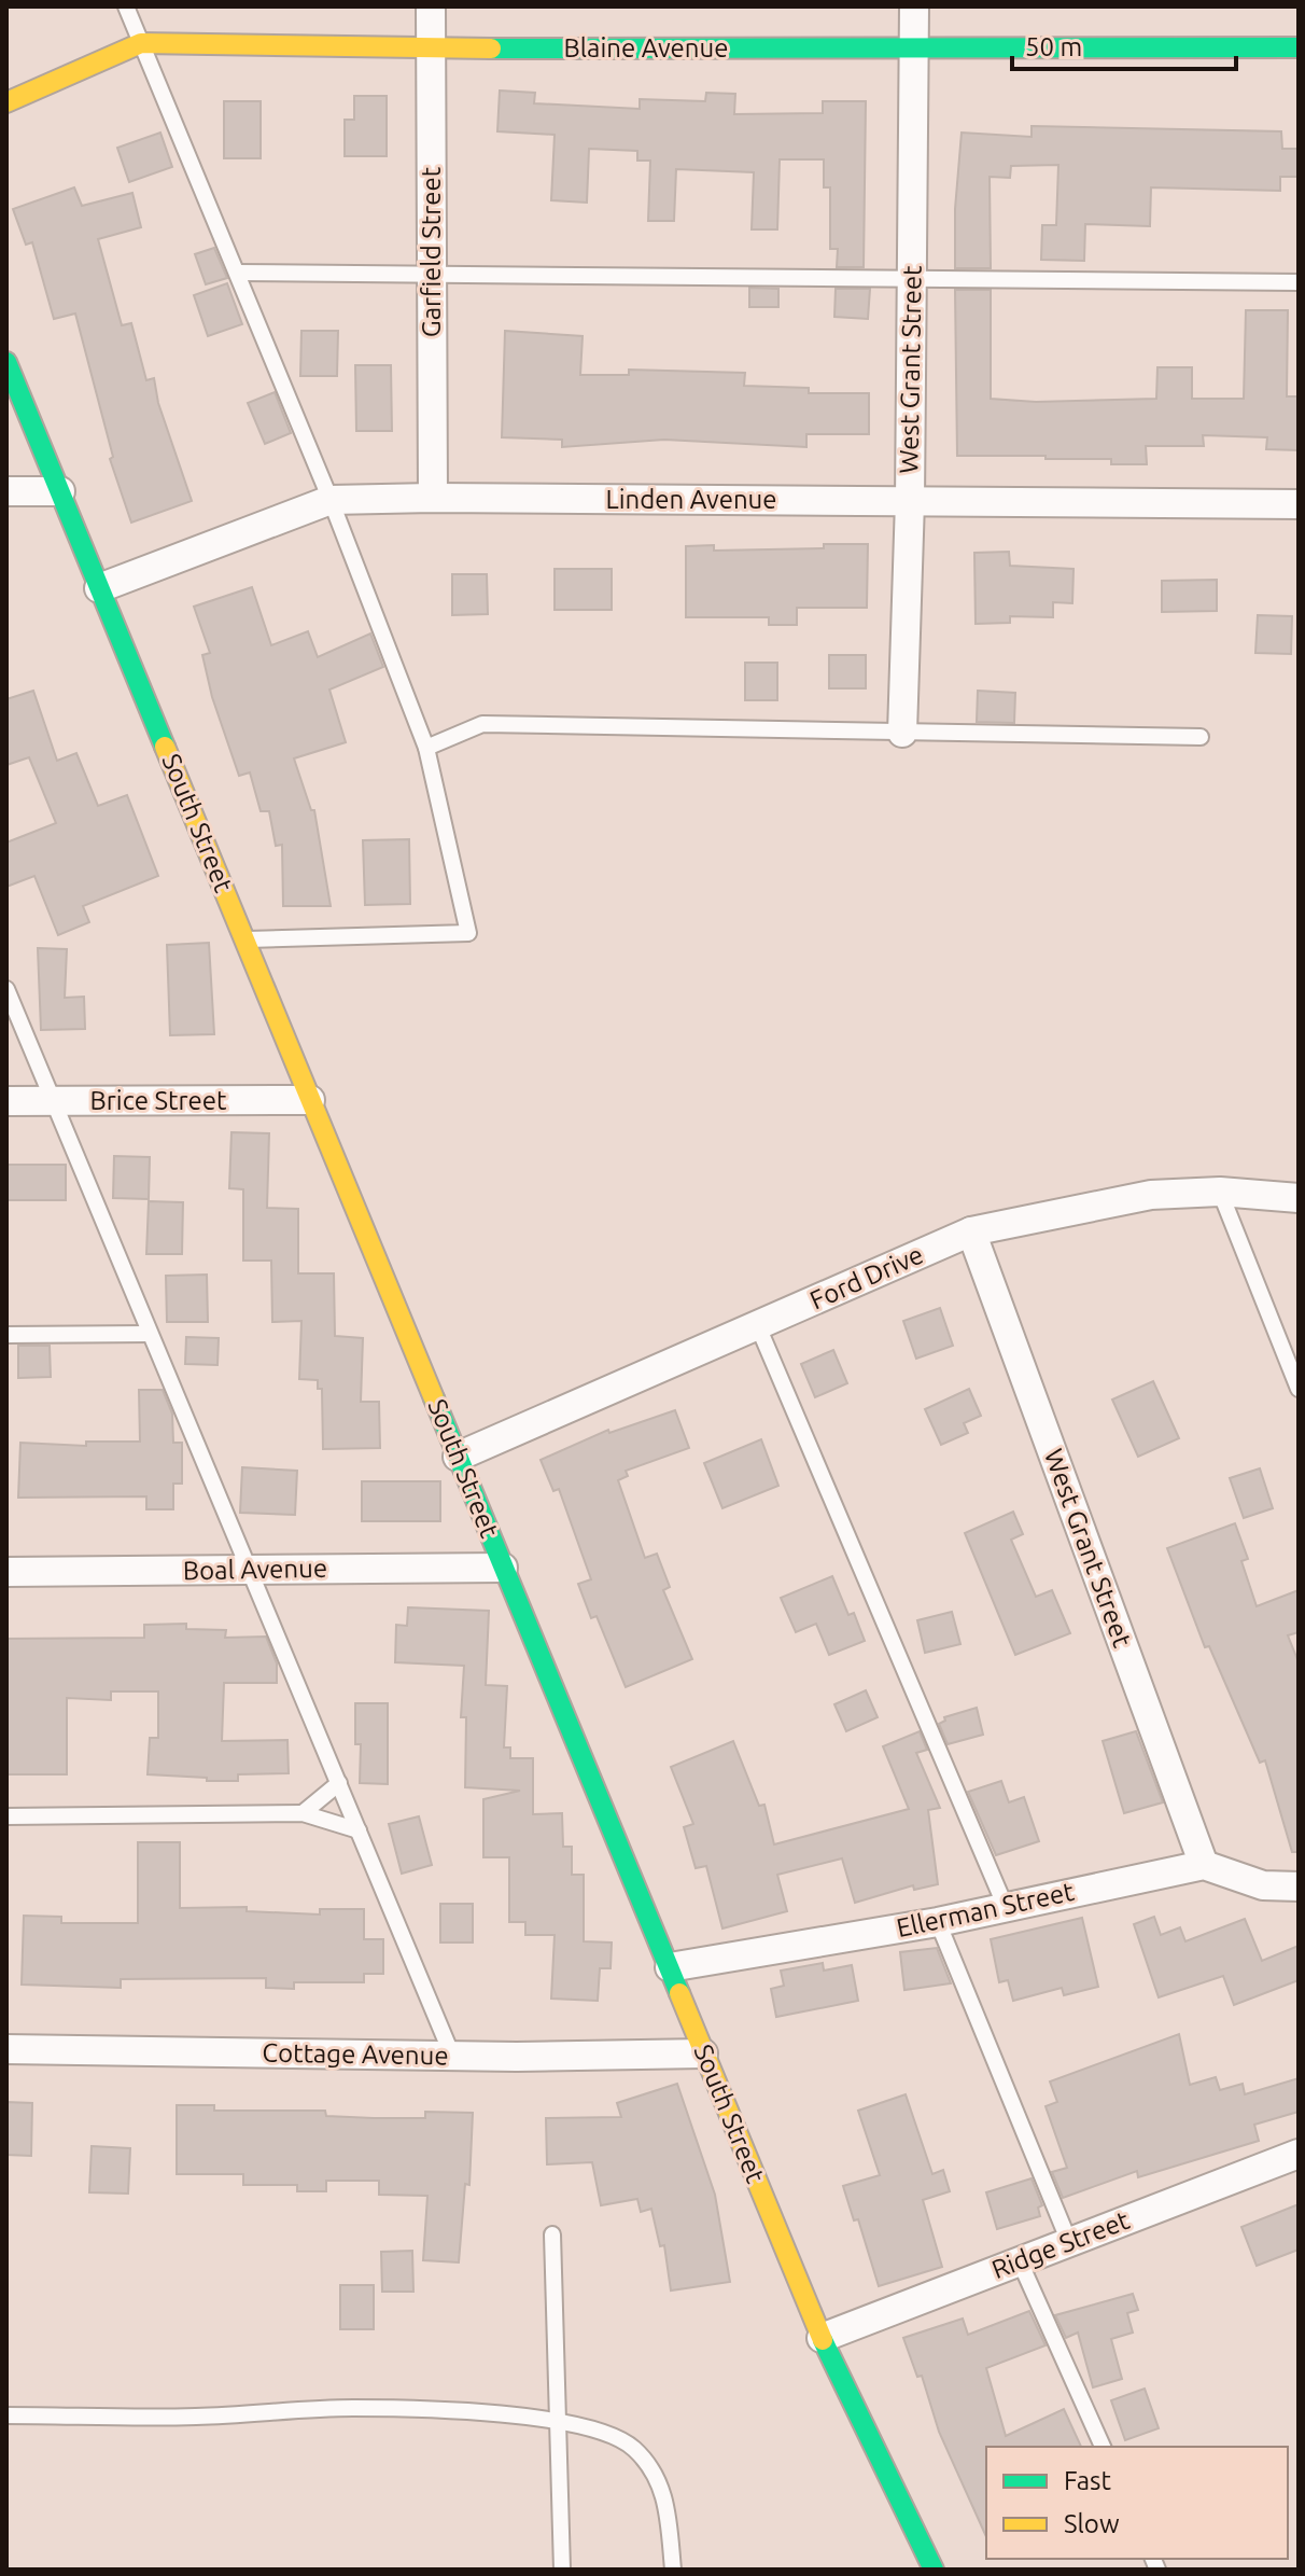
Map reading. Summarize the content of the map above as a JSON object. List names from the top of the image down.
{
  "streets": {
    "street": [
      "Blaine Avenue",
      "Garfield Street",
      "West Grant Street",
      "Linden Avenue",
      "South Street",
      "Brice Street",
      "Ford Drive",
      "Boal Avenue",
      "Ellerman Street",
      "Cottage Avenue",
      "Ridge Street"
    ]
  },
  "crossings": [
    ["Blaine Avenue", "Garfield Street"],
    ["Blaine Avenue", "West Grant Street"],
    ["Garfield Street", "Linden Avenue"],
    ["West Grant Street", "Linden Avenue"],
    ["West Grant Street", "Ford Drive"],
    ["West Grant Street", "Ellerman Street"],
    ["Linden Avenue", "South Street"],
    ["South Street", "Brice Street"],
    ["South Street", "Ford Drive"],
    ["South Street", "Boal Avenue"],
    ["South Street", "Ellerman Street"],
    ["South Street", "Cottage Avenue"],
    ["South Street", "Ridge Street"]
  ],
  "legend": ["Fast", "Slow"],
  "scale_bar": "50 m"
}
